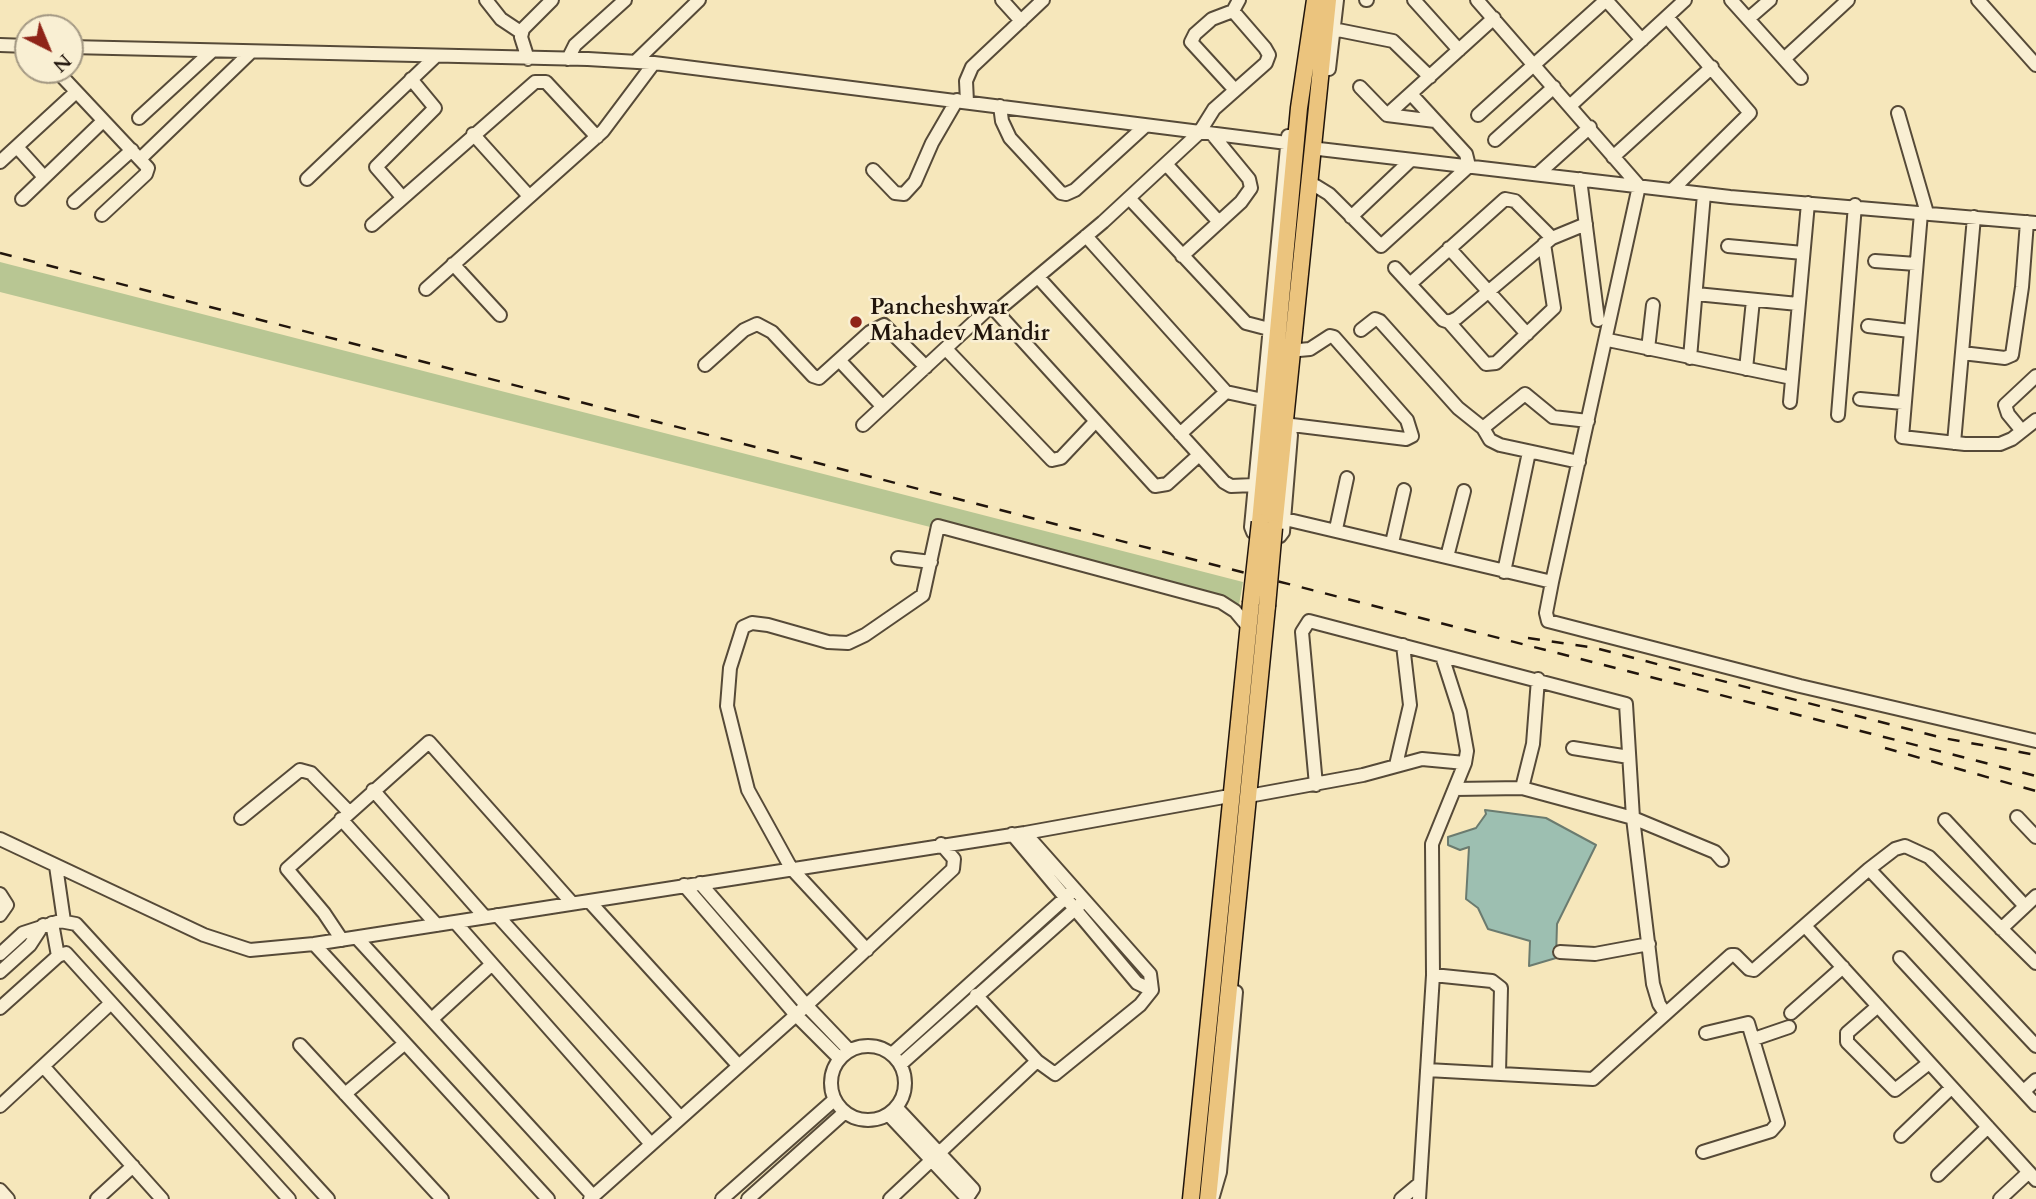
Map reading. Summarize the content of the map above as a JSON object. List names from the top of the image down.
{
  "places": ["Pancheshwar Mahadev Mandir"],
  "north": "bottom right"
}
